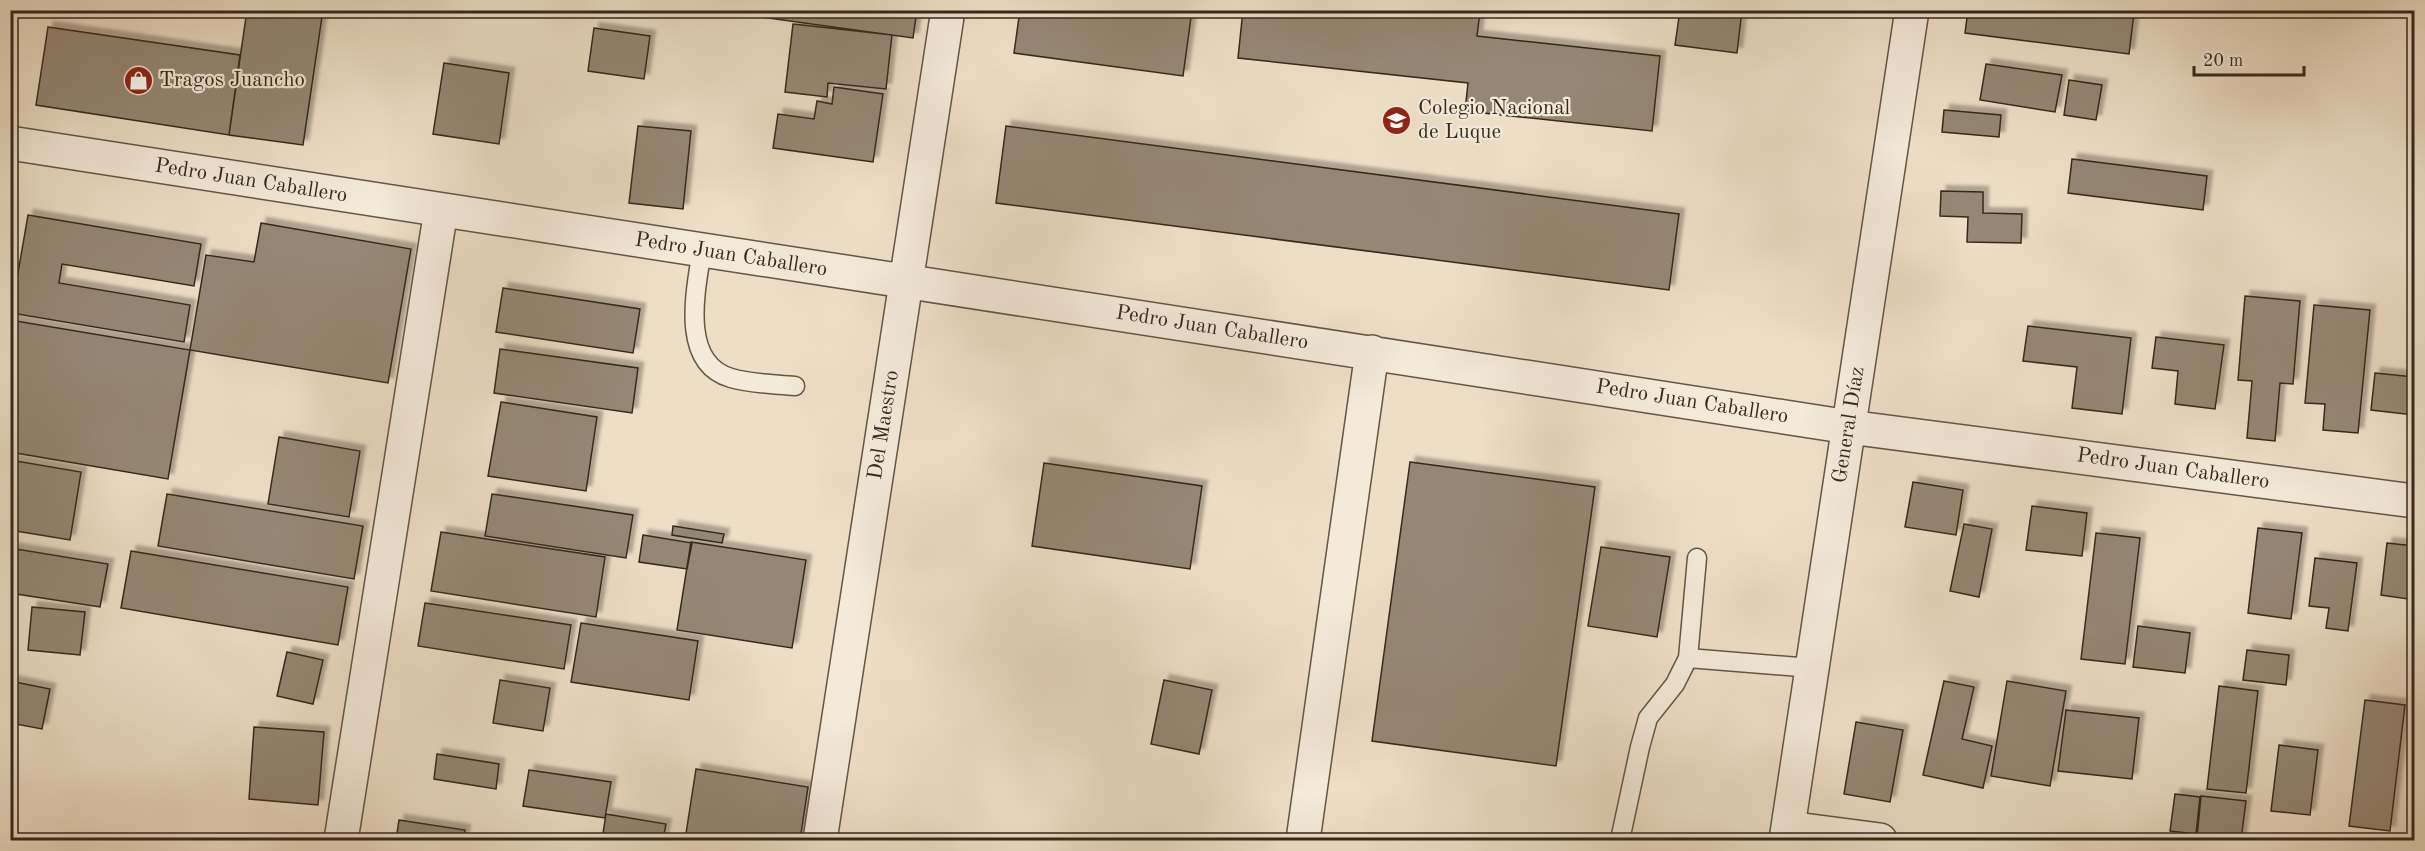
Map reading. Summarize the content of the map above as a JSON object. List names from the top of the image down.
{
  "streets": {
    "street": ["Pedro Juan Caballero", "Del Maestro", "General Díaz"]
  },
  "crossings": [
    ["Pedro Juan Caballero", "Del Maestro"],
    ["Pedro Juan Caballero", "General Díaz"]
  ],
  "places": {
    "shop": ["Tragos Juancho"],
    "school or university": ["Colegio Nacional de Luque"]
  },
  "scale_bar": "20 m"
}
